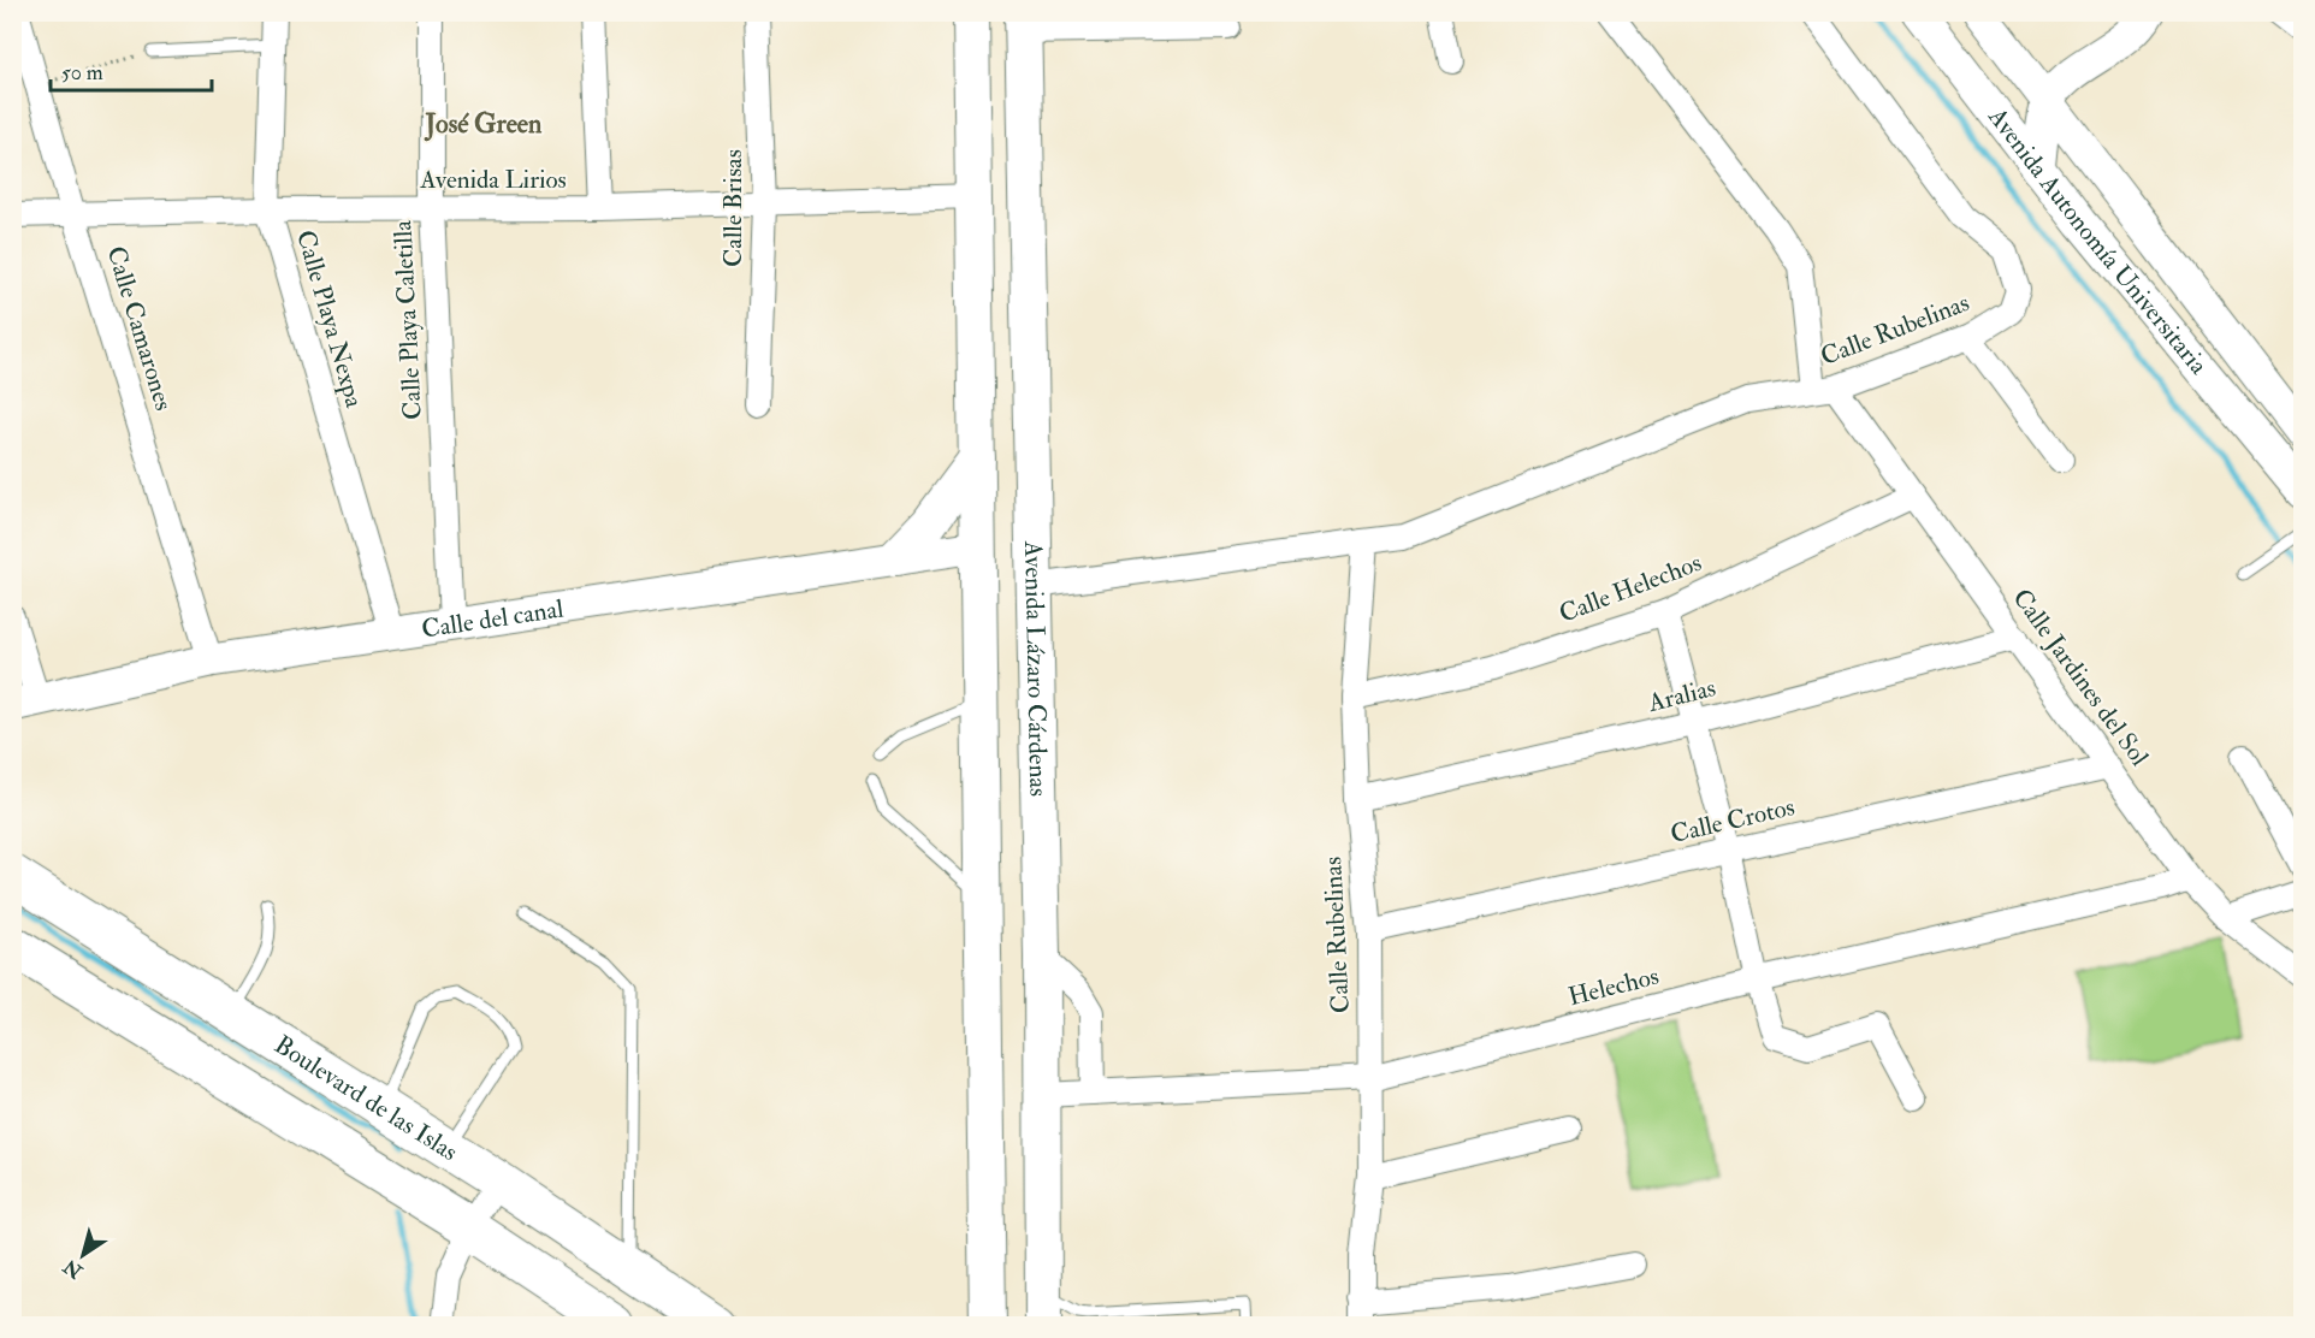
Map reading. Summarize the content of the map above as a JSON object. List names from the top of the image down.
{
  "streets": {
    "highway": ["Boulevard de las Islas"],
    "main road": ["Avenida Lázaro Cárdenas"],
    "street": [
      "Avenida Lirios",
      "Calle Brisas",
      "Avenida Autonomía Universitaria",
      "Calle Playa Nexpa",
      "Calle Playa Caletilla",
      "Calle Camarones",
      "Calle Rubelinas",
      "Calle Helechos",
      "Calle del canal",
      "Calle Jardines del Sol",
      "Aralias",
      "Calle Crotos",
      "Helechos"
    ]
  },
  "crossings": [
    ["Avenida Lirios", "Calle Brisas"],
    ["Avenida Lirios", "Calle Playa Nexpa"],
    ["Avenida Lirios", "Calle Playa Caletilla"],
    ["Avenida Lirios", "Calle Camarones"],
    ["Calle Playa Nexpa", "Calle del canal"],
    ["Calle Playa Caletilla", "Calle del canal"],
    ["Calle Camarones", "Calle del canal"],
    ["Calle Rubelinas", "Calle Helechos"],
    ["Calle Rubelinas", "Avenida Lázaro Cárdenas"],
    ["Calle Rubelinas", "Calle Jardines del Sol"],
    ["Calle Rubelinas", "Aralias"],
    ["Calle Rubelinas", "Calle Crotos"],
    ["Calle Rubelinas", "Helechos"],
    ["Calle Helechos", "Calle Jardines del Sol"],
    ["Avenida Lázaro Cárdenas", "Helechos"],
    ["Calle Jardines del Sol", "Aralias"],
    ["Calle Jardines del Sol", "Calle Crotos"],
    ["Calle Jardines del Sol", "Helechos"]
  ],
  "districts": ["José Green"],
  "scale_bar": "50 m",
  "north": "bottom left"
}
